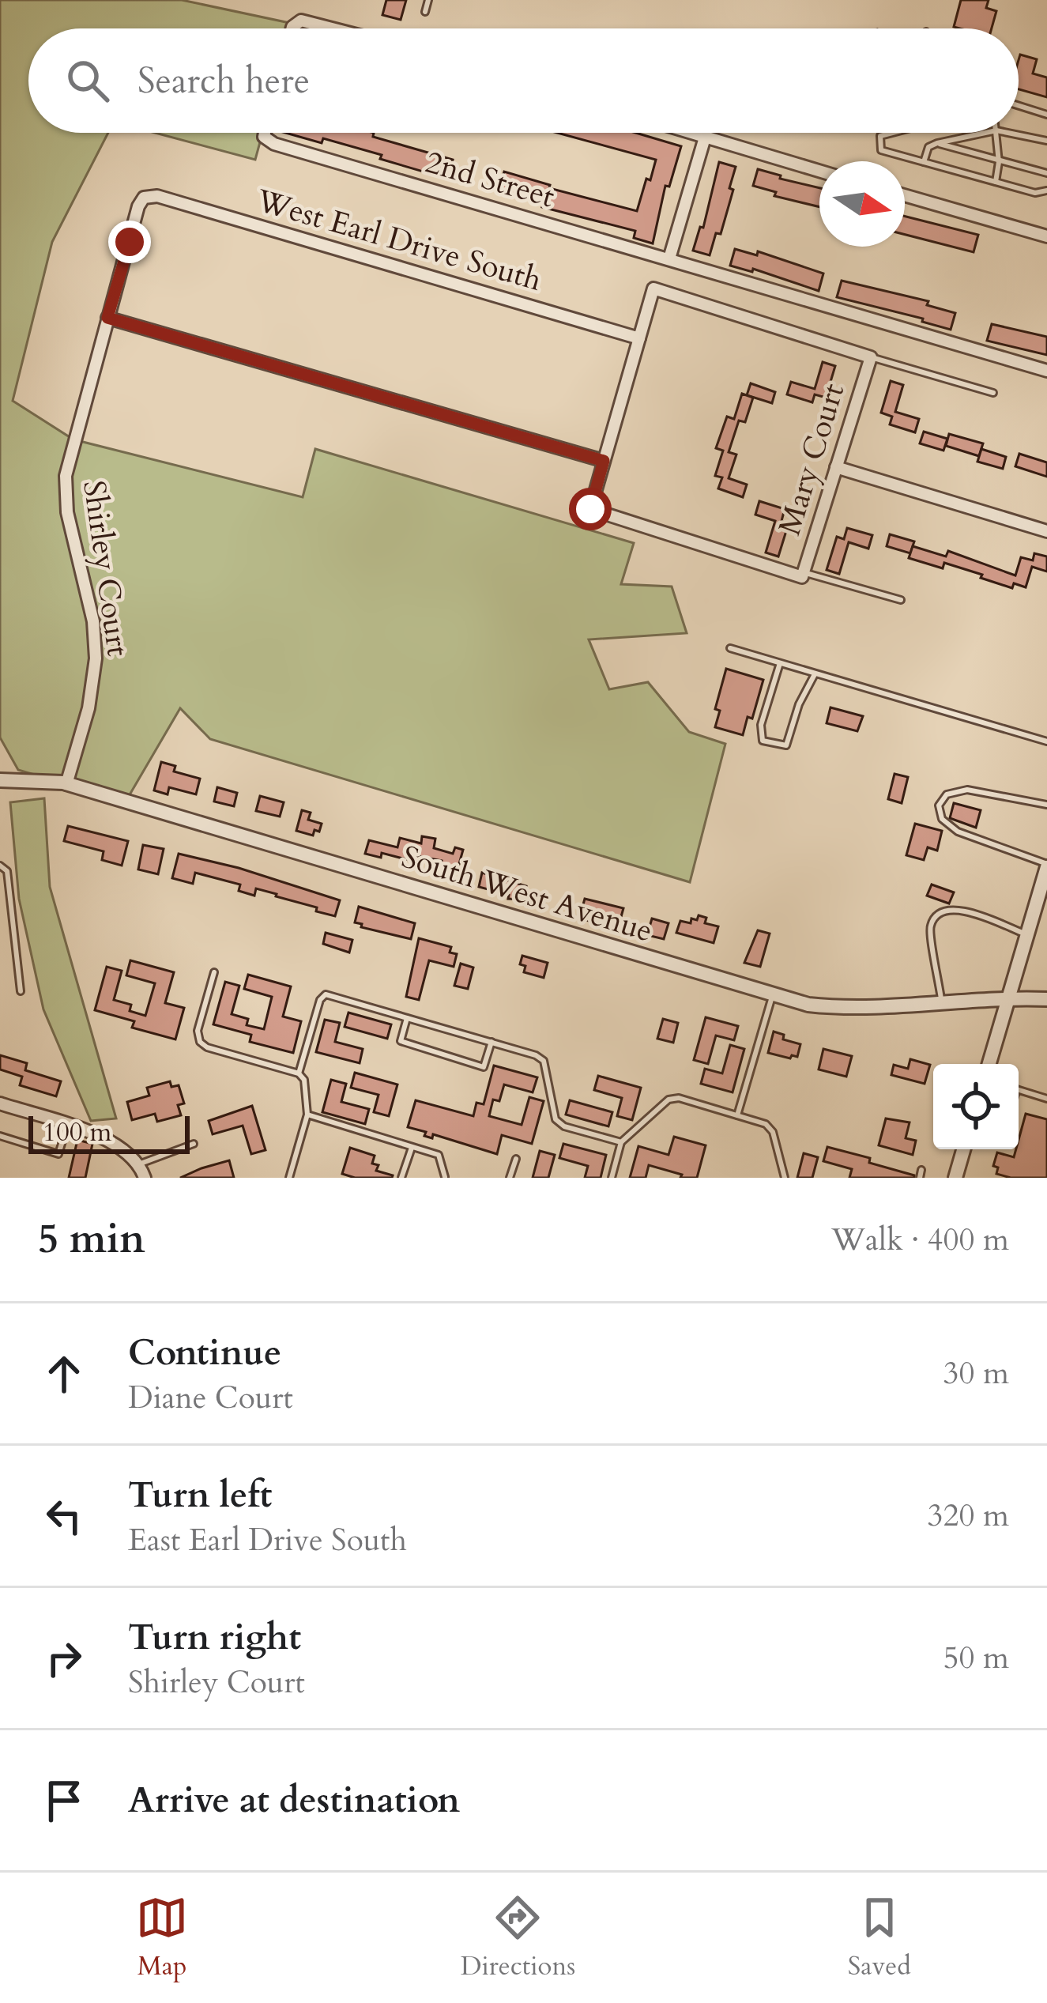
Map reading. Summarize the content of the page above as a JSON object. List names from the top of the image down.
{
  "streets": {
    "street": [
      "2nd Street",
      "West Earl Drive South",
      "Mary Court",
      "Shirley Court",
      "South West Avenue"
    ]
  },
  "crossings": [
    ["West Earl Drive South", "Shirley Court"],
    ["Shirley Court", "South West Avenue"]
  ],
  "scale_bar": "100 m",
  "north": "right",
  "page": {
    "search": "Search here",
    "scale": "100 m",
    "heading": ["5 min", "Walk · 400 m"],
    "list": [
      ["Continue", "Diane Court", "30 m"],
      ["Turn left", "East Earl Drive South", "320 m"],
      ["Turn right", "Shirley Court", "50 m"],
      "Arrive at destination"
    ],
    "nav": ["Map", "Directions", "Saved"]
  }
}
